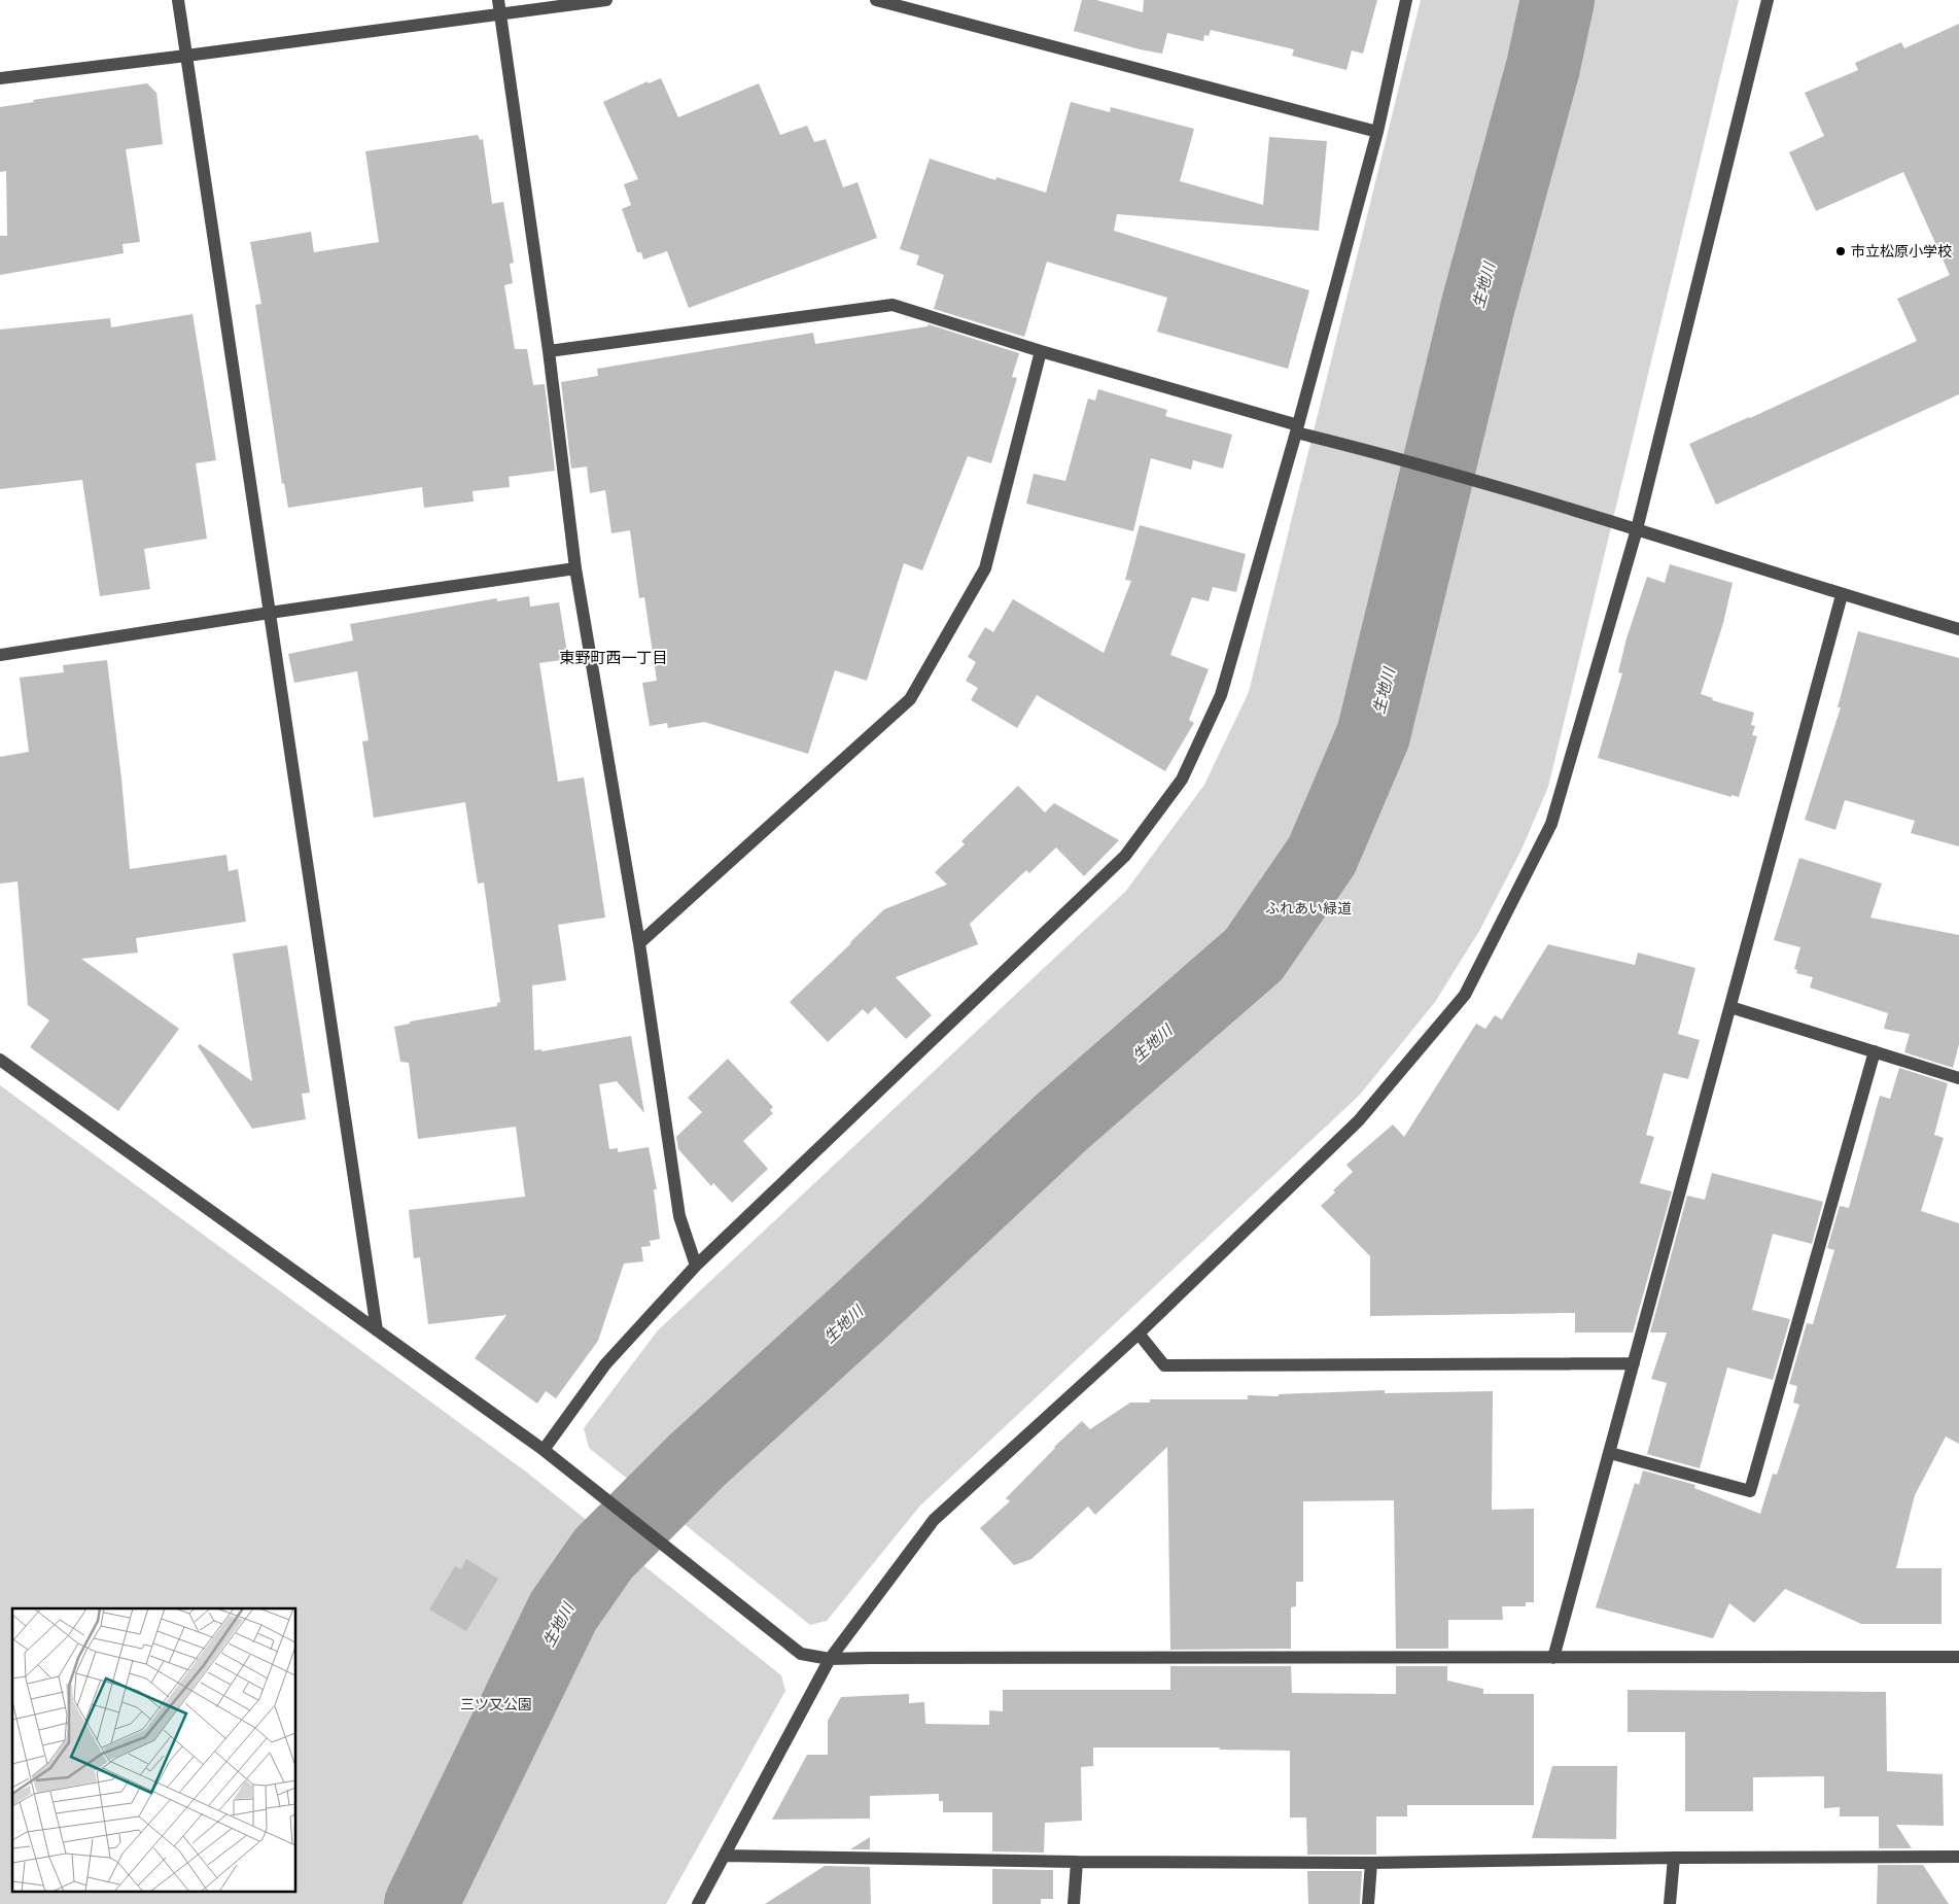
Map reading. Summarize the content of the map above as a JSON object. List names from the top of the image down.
{
  "districts": ["東野町西一丁目"],
  "water": ["生地川"],
  "parks": ["ふれあい緑道", "三ツ又公園"],
  "places": ["市立松原小学校"]
}
